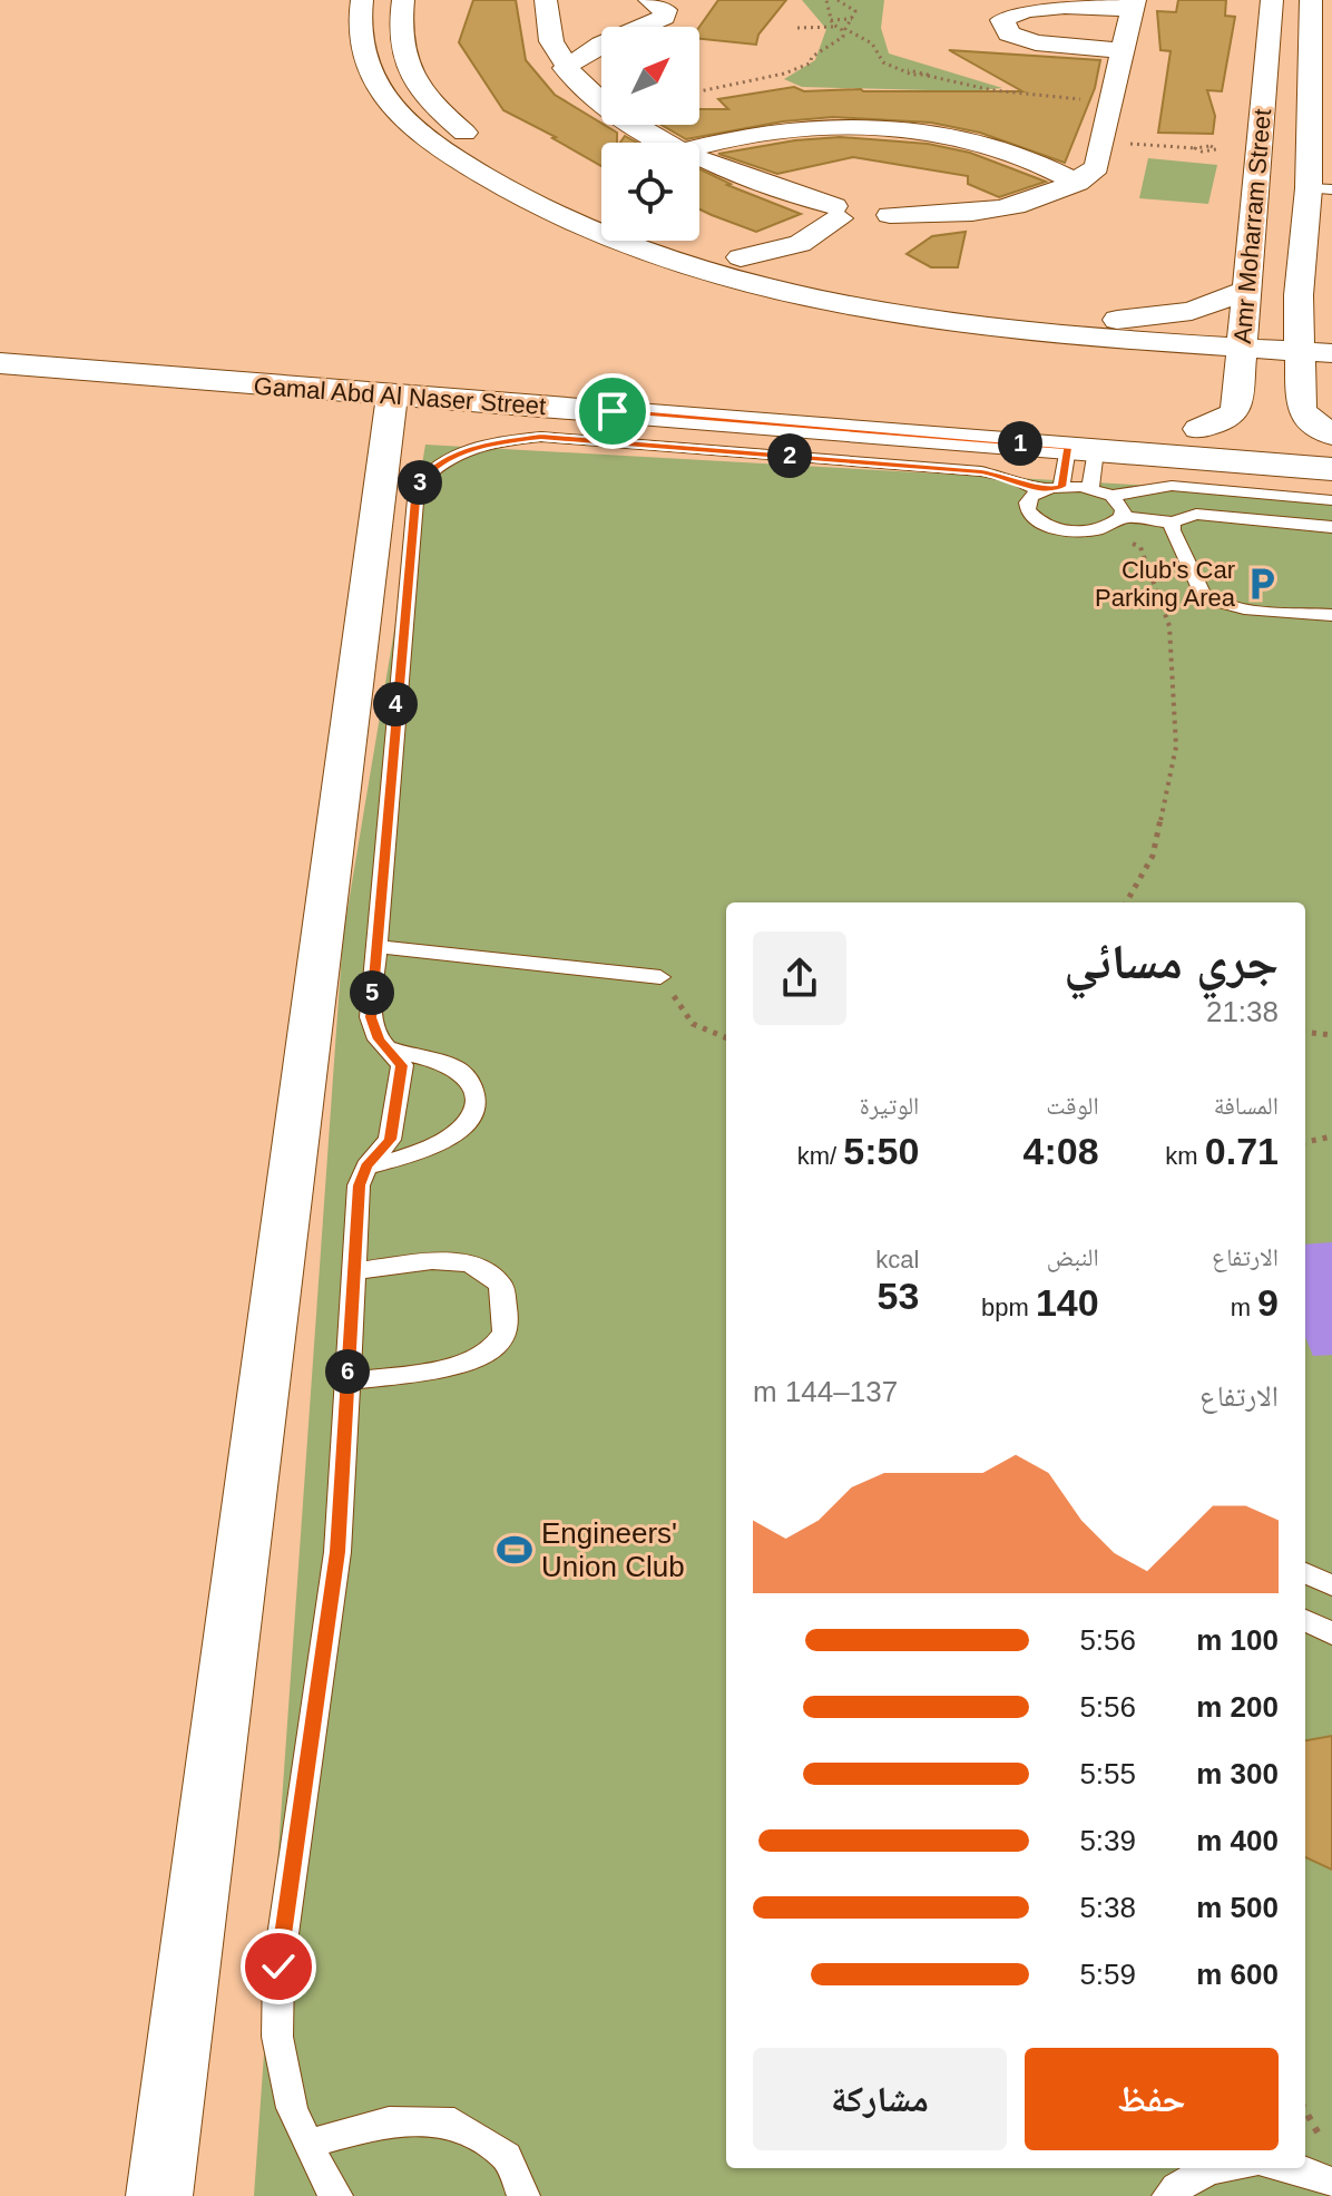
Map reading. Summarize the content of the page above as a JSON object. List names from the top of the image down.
{
  "streets": {
    "main road": ["Gamal Abd Al Naser Street"],
    "street": ["Amr Moharram Street"]
  },
  "crossings": [
    ["Amr Moharram Street", "Gamal Abd Al Naser Street"]
  ],
  "places": {
    "parking": ["Club's Car Parking Area"],
    "sports": ["Engineers' Union Club"]
  },
  "north": "top right",
  "page": {
    "pins": [
      "1",
      "2",
      "3",
      "4",
      "5",
      "6"
    ],
    "heading": ["جري مسائي", "21:38"],
    "stats": [
      ["المسافة", "0.71 km"],
      ["الوقت", "4:08"],
      ["الوتيرة", "5:50 /km"],
      ["الارتفاع", "9 m"],
      ["النبض", "140 bpm"],
      ["kcal", "53"]
    ],
    "chart": ["الارتفاع", "137–144 m"],
    "list": [
      {
        "name": "100 m",
        "note": "5:56"
      },
      {
        "name": "200 m",
        "note": "5:56"
      },
      {
        "name": "300 m",
        "note": "5:55"
      },
      {
        "name": "400 m",
        "note": "5:39"
      },
      {
        "name": "500 m",
        "note": "5:38"
      },
      {
        "name": "600 m",
        "note": "5:59"
      }
    ],
    "buttons": ["حفظ", "مشاركة"]
  }
}
